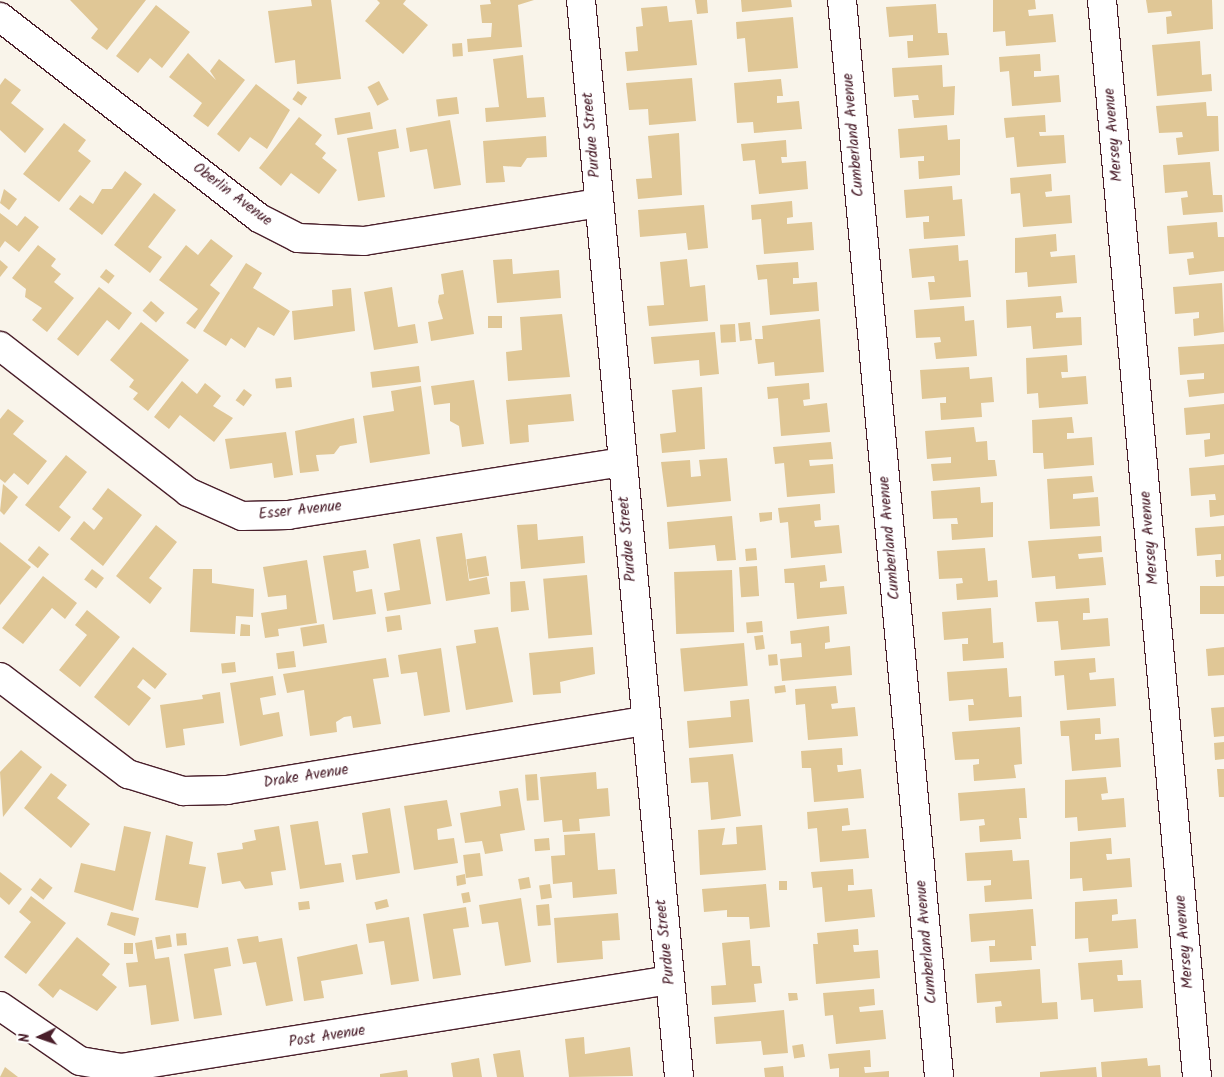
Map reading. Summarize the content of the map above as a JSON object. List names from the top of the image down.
{
  "streets": {
    "street": [
      "Purdue Street",
      "Cumberland Avenue",
      "Mersey Avenue",
      "Oberlin Avenue",
      "Esser Avenue",
      "Drake Avenue",
      "Post Avenue"
    ]
  },
  "crossings": [
    ["Purdue Street", "Oberlin Avenue"],
    ["Purdue Street", "Esser Avenue"],
    ["Purdue Street", "Drake Avenue"],
    ["Purdue Street", "Post Avenue"]
  ],
  "north": "left"
}
